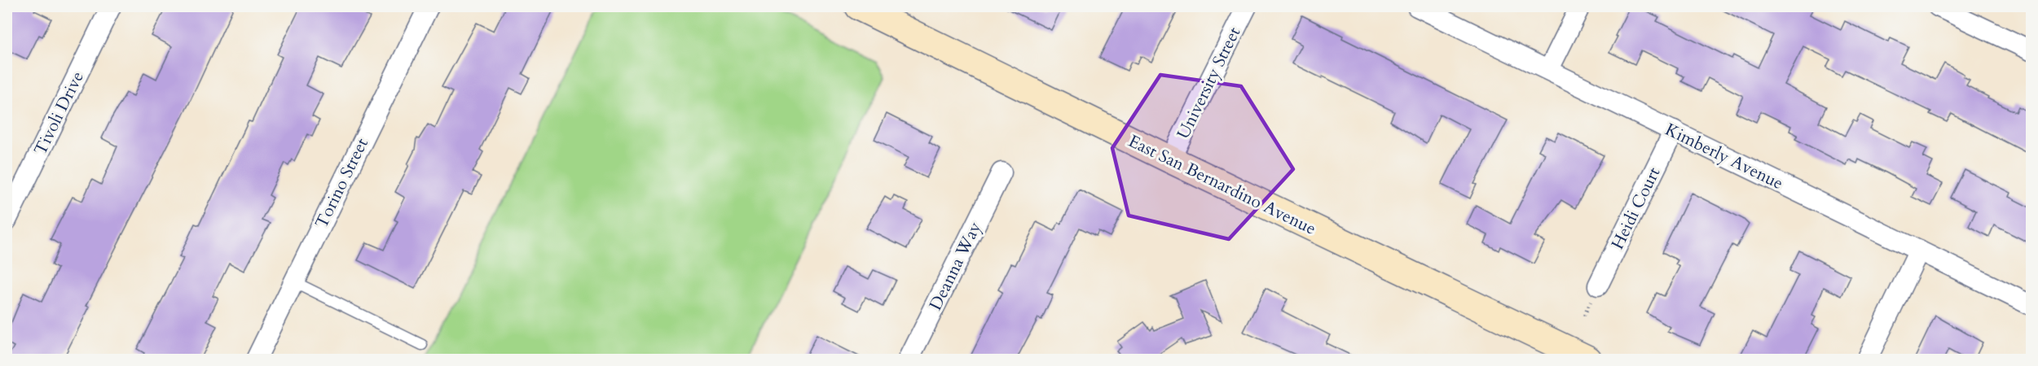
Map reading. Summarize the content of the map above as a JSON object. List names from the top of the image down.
{
  "streets": {
    "street": [
      "University Street",
      "Tivoli Drive",
      "Kimberly Avenue",
      "Torino Street",
      "East San Bernardino Avenue",
      "Heidi Court",
      "Deanna Way"
    ]
  },
  "crossings": [
    ["University Street", "East San Bernardino Avenue"],
    ["Kimberly Avenue", "Heidi Court"]
  ]
}
